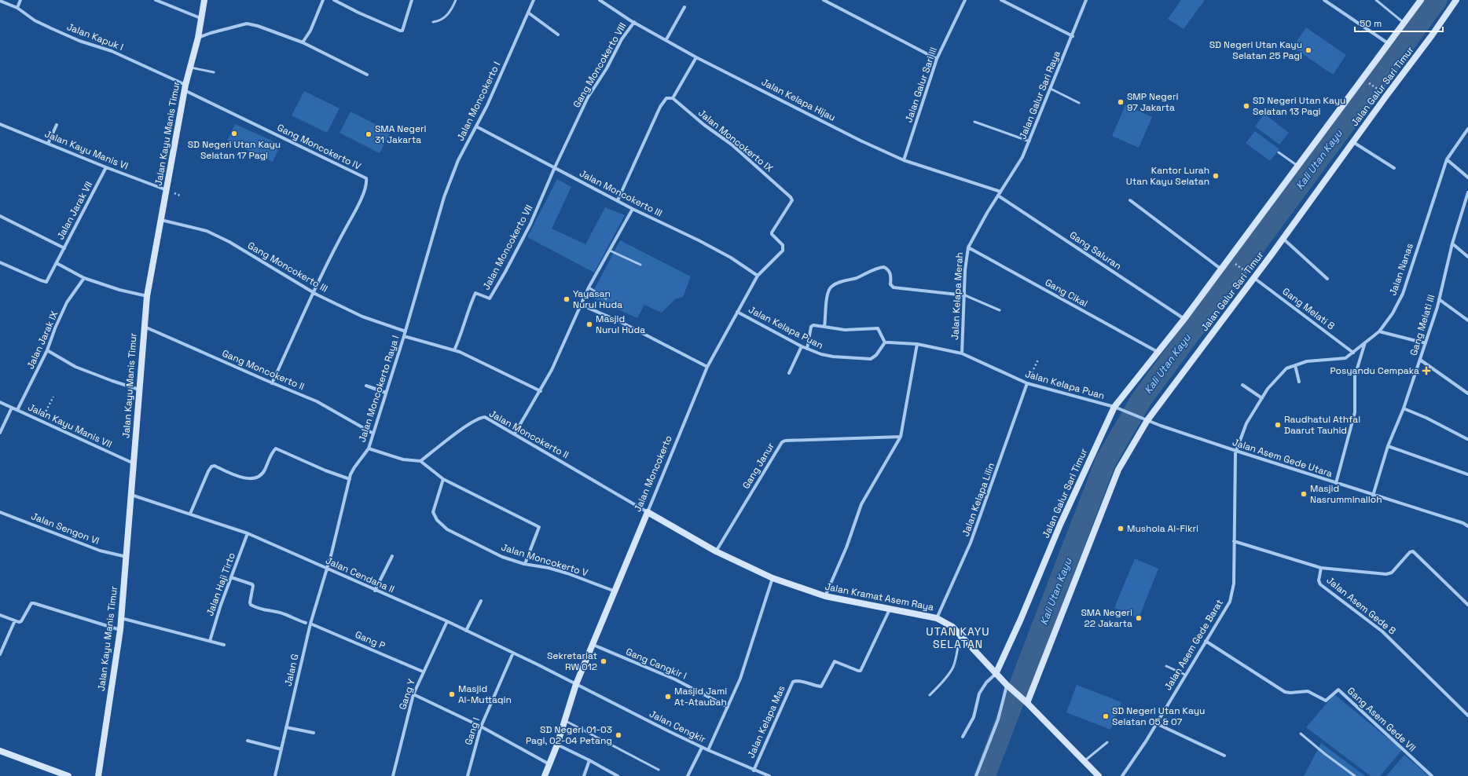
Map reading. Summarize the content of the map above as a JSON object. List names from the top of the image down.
{
  "streets": {
    "street": [
      "Jalan Kapuk I",
      "Gang Moncokerto VIII",
      "Jalan Galur Sari III",
      "Jalan Galur Sari Timur",
      "Jalan Galur Sari Raya",
      "Jalan Kelapa Hijau",
      "Jalan Moncokerto I",
      "Jalan Kayu Manis Timur",
      "Jalan Moncokerto IX",
      "Gang Moncokerto IV",
      "Jalan Kayu Manis VI",
      "Jalan Moncokerto III",
      "Jalan Jarak VII",
      "Jalan Moncokerto VII",
      "Gang Saluran",
      "Gang Moncokerto III",
      "Jalan Nanas",
      "Gang Cikal",
      "Jalan Kelapa Merah",
      "Gang Melati 8",
      "Gang Melati III",
      "Jalan Kelapa Puan",
      "Jalan Jarak IX",
      "Gang Moncokerto II",
      "Jalan Moncokerto Raya I",
      "Jalan Kayu Manis VII",
      "Jalan Moncokerto II",
      "Jalan Asem Gede Utara",
      "Gang Janur",
      "Jalan Moncokerto",
      "Jalan Kelapa Lilin",
      "Jalan Sengon VI",
      "Jalan Moncokerto V",
      "Jalan Cendana II",
      "Jalan Haji Tirto",
      "Jalan Kramat Asem Raya",
      "Jalan Asem Gede 8",
      "Gang P",
      "Jalan Asem Gede Barat",
      "Gang Cangkir I",
      "Jalan G",
      "Gang Y",
      "Gang Asem Gede VII",
      "Jalan Kelapa Mas",
      "Jalan Cengkir",
      "Gang I"
    ]
  },
  "crossings": [
    ["Jalan Kapuk I", "Jalan Kayu Manis Timur"],
    ["Jalan Kapuk I", "Gang Moncokerto IV"],
    ["Gang Moncokerto VIII", "Jalan Kelapa Hijau"],
    ["Gang Moncokerto VIII", "Jalan Moncokerto III"],
    ["Gang Moncokerto VIII", "Jalan Moncokerto VII"],
    ["Jalan Galur Sari III", "Jalan Kelapa Hijau"],
    ["Jalan Galur Sari Timur", "Gang Saluran"],
    ["Jalan Galur Sari Timur", "Gang Cikal"],
    ["Jalan Galur Sari Timur", "Gang Melati 8"],
    ["Jalan Galur Sari Timur", "Jalan Kelapa Puan"],
    ["Jalan Galur Sari Timur", "Jalan Asem Gede Utara"],
    ["Jalan Galur Sari Timur", "Jalan Kramat Asem Raya"],
    ["Jalan Galur Sari Raya", "Jalan Kelapa Hijau"],
    ["Jalan Galur Sari Raya", "Jalan Kelapa Merah"],
    ["Jalan Kelapa Hijau", "Jalan Kelapa Merah"],
    ["Jalan Moncokerto I", "Jalan Moncokerto III"],
    ["Jalan Moncokerto I", "Jalan Moncokerto Raya I"],
    ["Jalan Kayu Manis Timur", "Gang Moncokerto IV"],
    ["Jalan Kayu Manis Timur", "Jalan Kayu Manis VI"],
    ["Jalan Kayu Manis Timur", "Gang Moncokerto III"],
    ["Jalan Kayu Manis Timur", "Gang Moncokerto II"],
    ["Jalan Kayu Manis Timur", "Jalan Kayu Manis VII"],
    ["Jalan Kayu Manis Timur", "Jalan Sengon VI"],
    ["Jalan Kayu Manis Timur", "Jalan Cendana II"],
    ["Jalan Moncokerto IX", "Jalan Moncokerto III"],
    ["Jalan Moncokerto IX", "Jalan Moncokerto"],
    ["Gang Moncokerto IV", "Gang Moncokerto III"],
    ["Jalan Kayu Manis VI", "Jalan Jarak VII"],
    ["Jalan Moncokerto III", "Jalan Moncokerto VII"],
    ["Jalan Moncokerto III", "Jalan Moncokerto"],
    ["Gang Saluran", "Jalan Kelapa Merah"],
    ["Gang Moncokerto III", "Jalan Moncokerto Raya I"],
    ["Jalan Nanas", "Gang Melati 8"],
    ["Jalan Nanas", "Jalan Asem Gede Utara"],
    ["Jalan Nanas", "Jalan Asem Gede Barat"],
    ["Gang Cikal", "Jalan Kelapa Merah"],
    ["Jalan Kelapa Merah", "Jalan Kelapa Puan"],
    ["Gang Melati III", "Jalan Asem Gede Utara"],
    ["Jalan Kelapa Puan", "Jalan Asem Gede Utara"],
    ["Jalan Kelapa Puan", "Jalan Moncokerto"],
    ["Jalan Kelapa Puan", "Jalan Kelapa Lilin"],
    ["Jalan Jarak IX", "Jalan Kayu Manis VII"],
    ["Gang Moncokerto II", "Jalan Moncokerto Raya I"],
    ["Jalan Moncokerto Raya I", "Jalan Cendana II"],
    ["Jalan Moncokerto Raya I", "Jalan G"],
    ["Jalan Moncokerto II", "Jalan Moncokerto"],
    ["Jalan Moncokerto II", "Jalan Kramat Asem Raya"],
    ["Jalan Asem Gede Utara", "Jalan Asem Gede Barat"],
    ["Gang Janur", "Jalan Kramat Asem Raya"],
    ["Jalan Moncokerto", "Jalan Moncokerto V"],
    ["Jalan Moncokerto", "Jalan Cendana II"],
    ["Jalan Moncokerto", "Jalan Kramat Asem Raya"],
    ["Jalan Moncokerto", "Gang Cangkir I"],
    ["Jalan Moncokerto", "Jalan Cengkir"],
    ["Jalan Kelapa Lilin", "Jalan Kramat Asem Raya"],
    ["Jalan Cendana II", "Jalan Haji Tirto"],
    ["Jalan Cendana II", "Jalan G"],
    ["Jalan Cendana II", "Gang Y"],
    ["Jalan Cendana II", "Jalan Cengkir"],
    ["Jalan Cendana II", "Gang I"],
    ["Jalan Kramat Asem Raya", "Jalan Kelapa Mas"],
    ["Jalan Kramat Asem Raya", "Jalan Cengkir"],
    ["Jalan Asem Gede 8", "Jalan Asem Gede Barat"],
    ["Gang P", "Jalan G"],
    ["Gang P", "Gang Y"],
    ["Jalan Asem Gede Barat", "Gang Asem Gede VII"],
    ["Gang Cangkir I", "Jalan Cengkir"]
  ],
  "districts": ["UTAN KAYU SELATAN"],
  "water": ["Kali Utan Kayu"],
  "places": {
    "other": [
      "SD Negeri Utan Kayu Selatan 25 Pagi",
      "SMP Negeri 97 Jakarta",
      "SD Negeri Utan Kayu Selatan 13 Pagi",
      "SD Negeri Utan Kayu Selatan 17 Pagi",
      "SMA Negeri 31 Jakarta",
      "Kantor Lurah Utan Kayu Selatan",
      "Yayasan Nurul Huda",
      "Masjid Nurul Huda",
      "Raudhatul Athfal Daarut Tauhid",
      "Masjid Nasrumminalloh",
      "Mushola Al-Fikri",
      "SMA Negeri 22 Jakarta",
      "Sekretariat RW 012",
      "Masjid Al-Muttaqin",
      "Masjid Jami At-Ataubah",
      "SD Negeri Utan Kayu Selatan 05 & 07",
      "SD Negeri 01-03 Pagi, 02-04 Petang"
    ],
    "health": ["Posyandu Cempaka"]
  },
  "scale_bar": "50 m"
}
